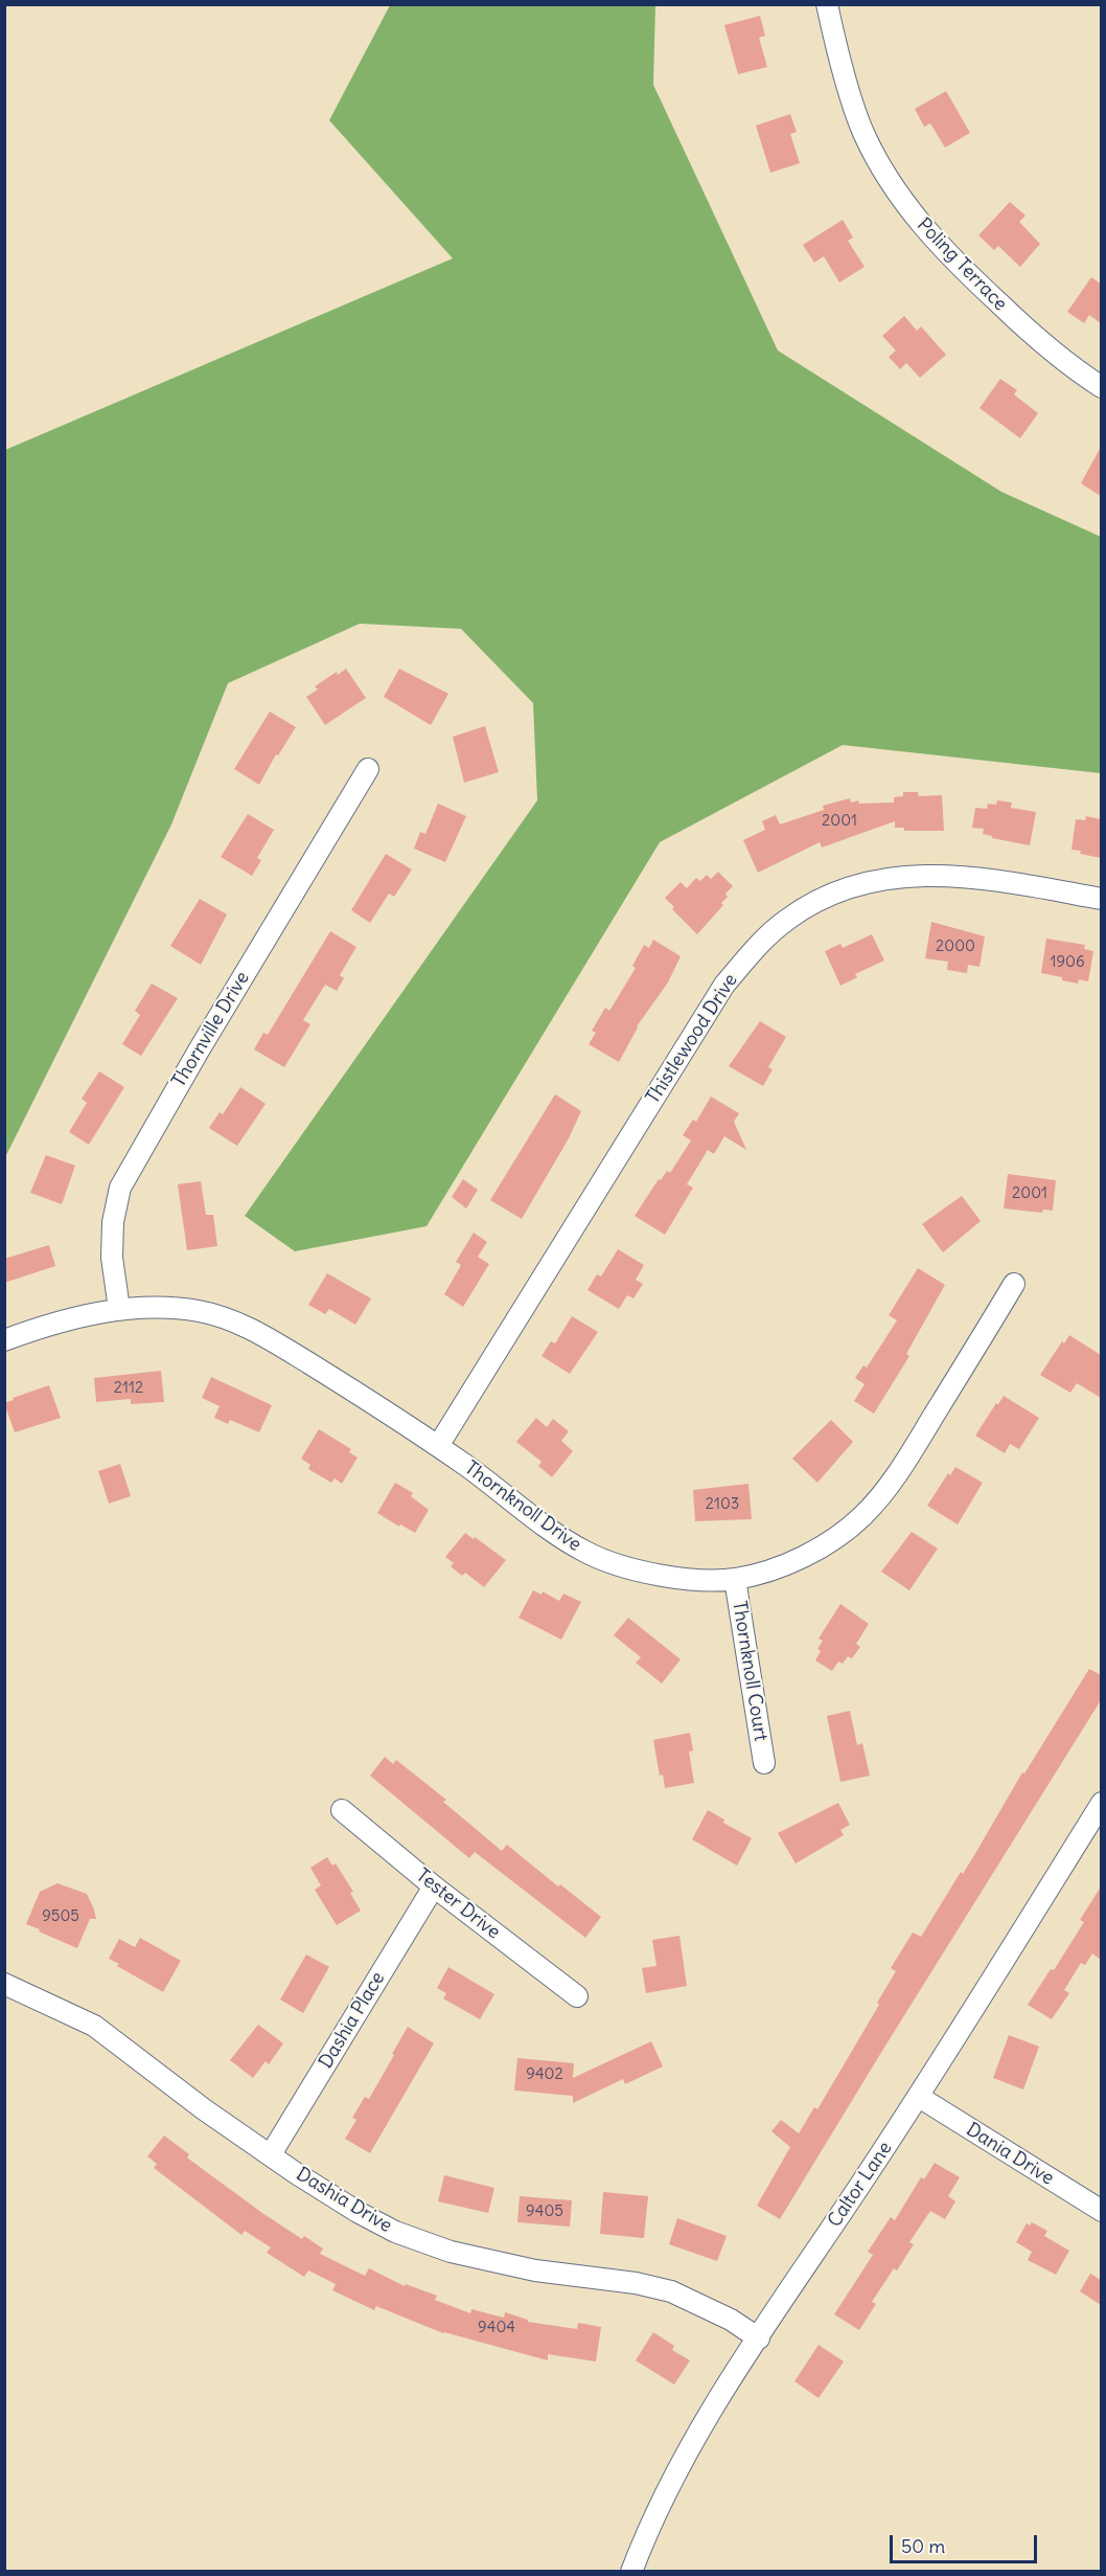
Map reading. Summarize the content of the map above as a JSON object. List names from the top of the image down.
{
  "streets": {
    "street": [
      "Poling Terrace",
      "Thornville Drive",
      "Thistlewood Drive",
      "Thornknoll Drive",
      "Thornknoll Court",
      "Tester Drive",
      "Dashia Place",
      "Dania Drive",
      "Caltor Lane",
      "Dashia Drive"
    ]
  },
  "crossings": [
    ["Thornville Drive", "Thornknoll Drive"],
    ["Thistlewood Drive", "Thornknoll Drive"],
    ["Thornknoll Drive", "Thornknoll Court"],
    ["Tester Drive", "Dashia Place"],
    ["Dashia Place", "Dashia Drive"],
    ["Dania Drive", "Caltor Lane"],
    ["Caltor Lane", "Dashia Drive"]
  ],
  "house_numbers": [
    "2001",
    "2000",
    "1906",
    "2001",
    "2112",
    "2103",
    "9505",
    "9402",
    "9405",
    "9404"
  ],
  "scale_bar": "50 m"
}
